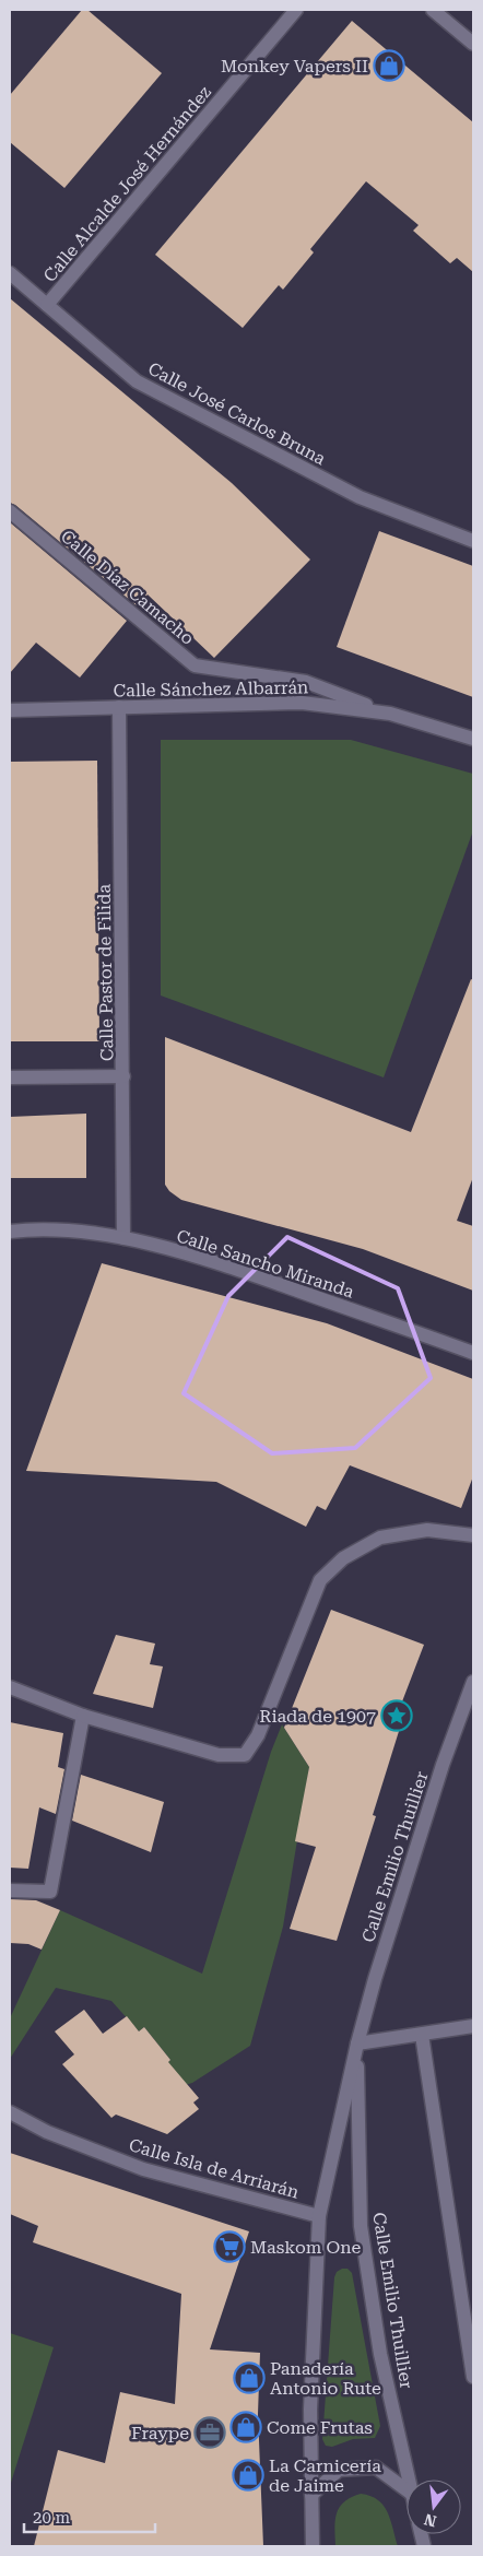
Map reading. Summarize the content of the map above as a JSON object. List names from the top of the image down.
{
  "streets": {
    "street": [
      "Calle Alcalde José Hernández",
      "Calle José Carlos Bruna",
      "Calle Díaz Camacho",
      "Calle Sánchez Albarrán",
      "Calle Pastor de Filida",
      "Calle Sancho Miranda",
      "Calle Emilio Thuillier",
      "Calle Isla de Arriarán"
    ]
  },
  "crossings": [
    ["Calle Alcalde José Hernández", "Calle José Carlos Bruna"],
    ["Calle Díaz Camacho", "Calle Sánchez Albarrán"],
    ["Calle Sánchez Albarrán", "Calle Pastor de Filida"],
    ["Calle Pastor de Filida", "Calle Sancho Miranda"],
    ["Calle Emilio Thuillier", "Calle Isla de Arriarán"]
  ],
  "places": {
    "shop": [
      "Monkey Vapers II",
      "Panadería Antonio Rute",
      "Come Frutas",
      "La Carnicería de Jaime"
    ],
    "place": ["Riada de 1907"],
    "supermarket": ["Maskom One"],
    "office": ["Fraype"]
  },
  "scale_bar": "20 m",
  "north": "bottom"
}
